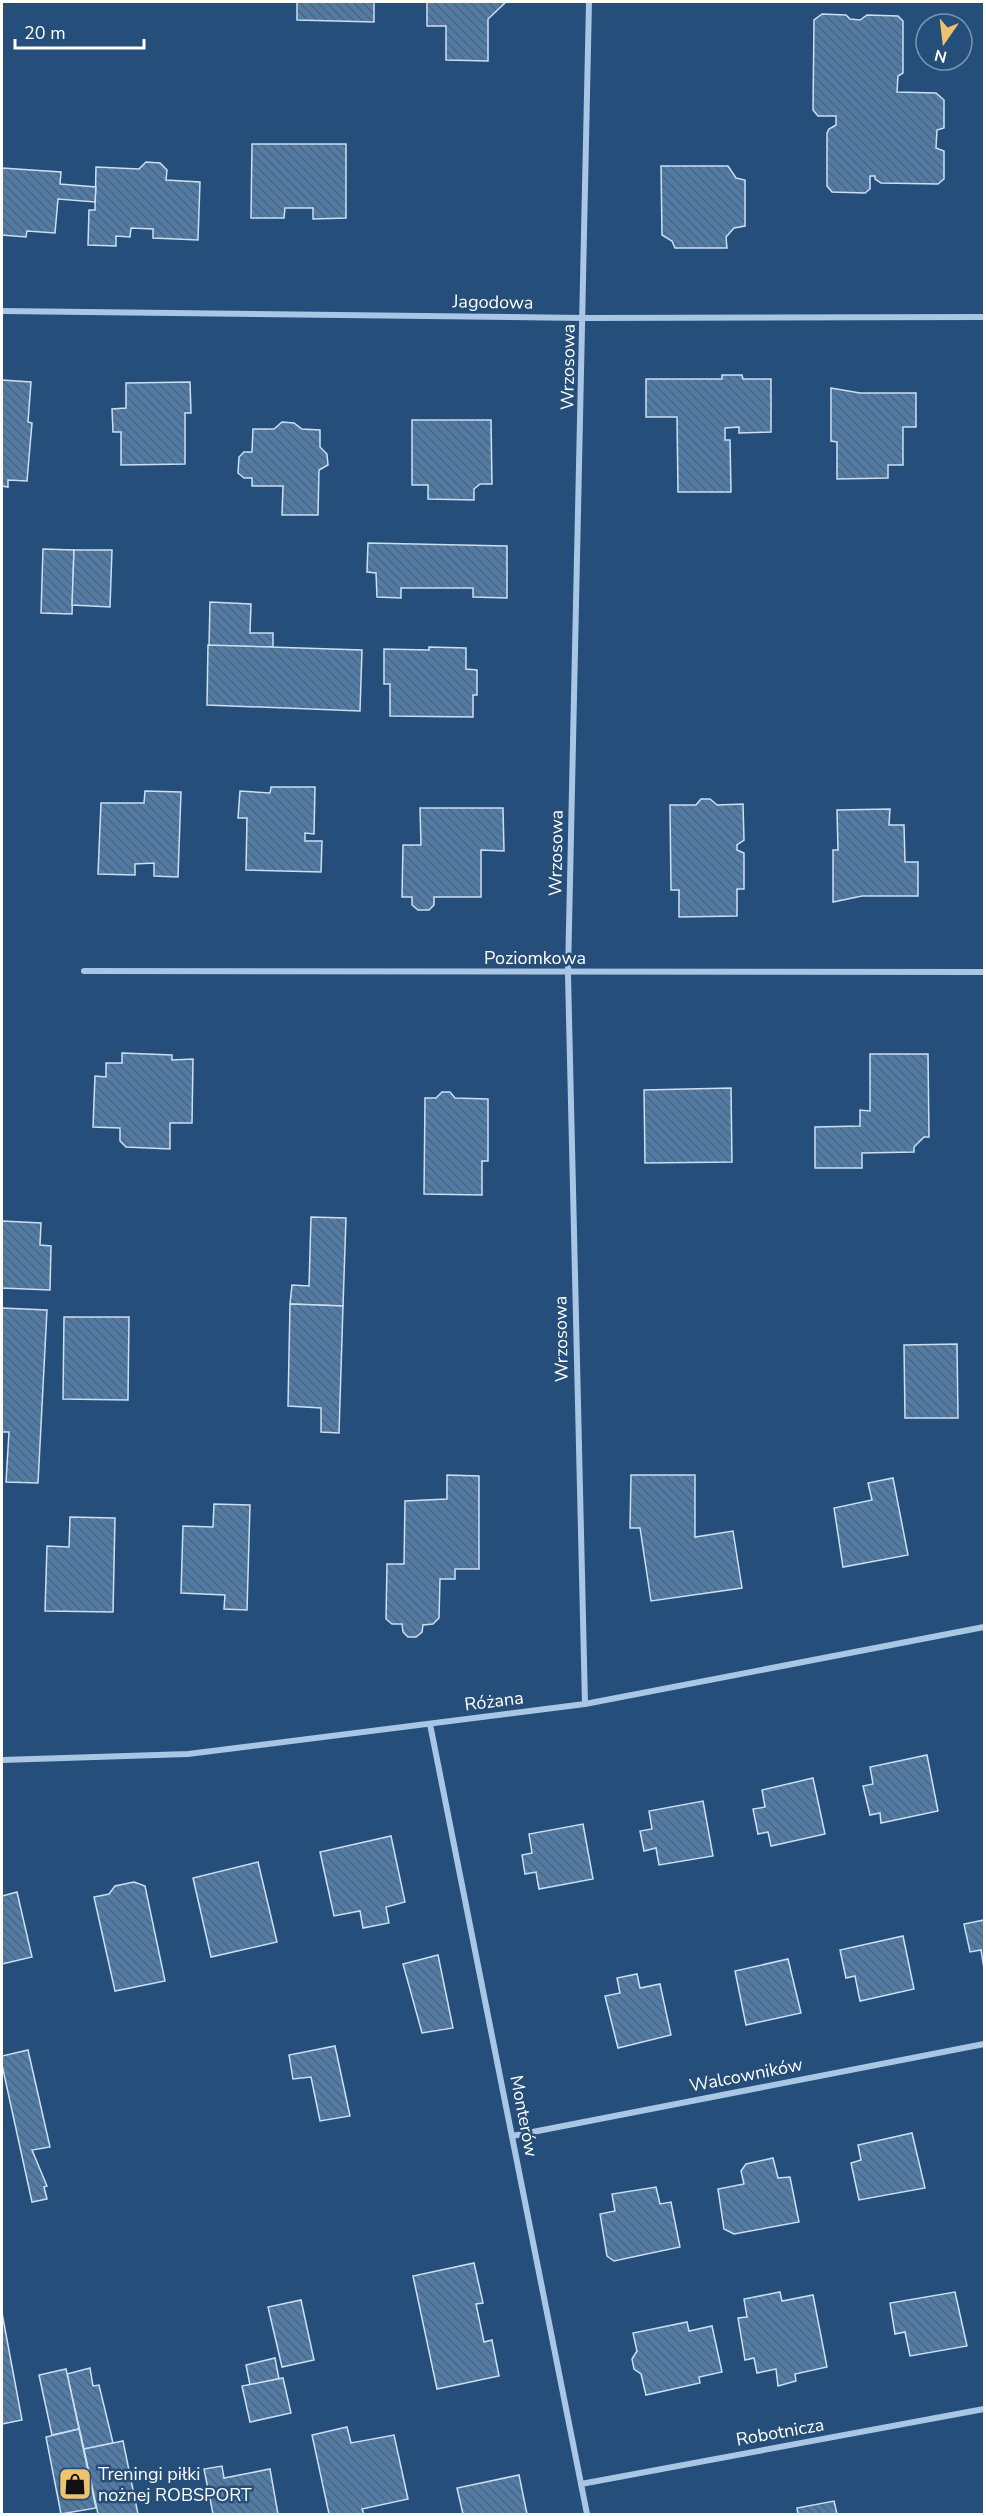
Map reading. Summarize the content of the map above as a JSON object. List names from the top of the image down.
{
  "streets": {
    "street": [
      "Jagodowa",
      "Wrzosowa",
      "Poziomkowa",
      "Różana",
      "Walcowników",
      "Monterów",
      "Robotnicza"
    ]
  },
  "crossings": [
    ["Jagodowa", "Wrzosowa"],
    ["Wrzosowa", "Poziomkowa"],
    ["Wrzosowa", "Różana"],
    ["Różana", "Monterów"],
    ["Walcowników", "Monterów"],
    ["Monterów", "Robotnicza"]
  ],
  "places": {
    "shop": ["Treningi piłki nożnej ROBSPORT"]
  },
  "scale_bar": "20 m",
  "north": "bottom"
}
